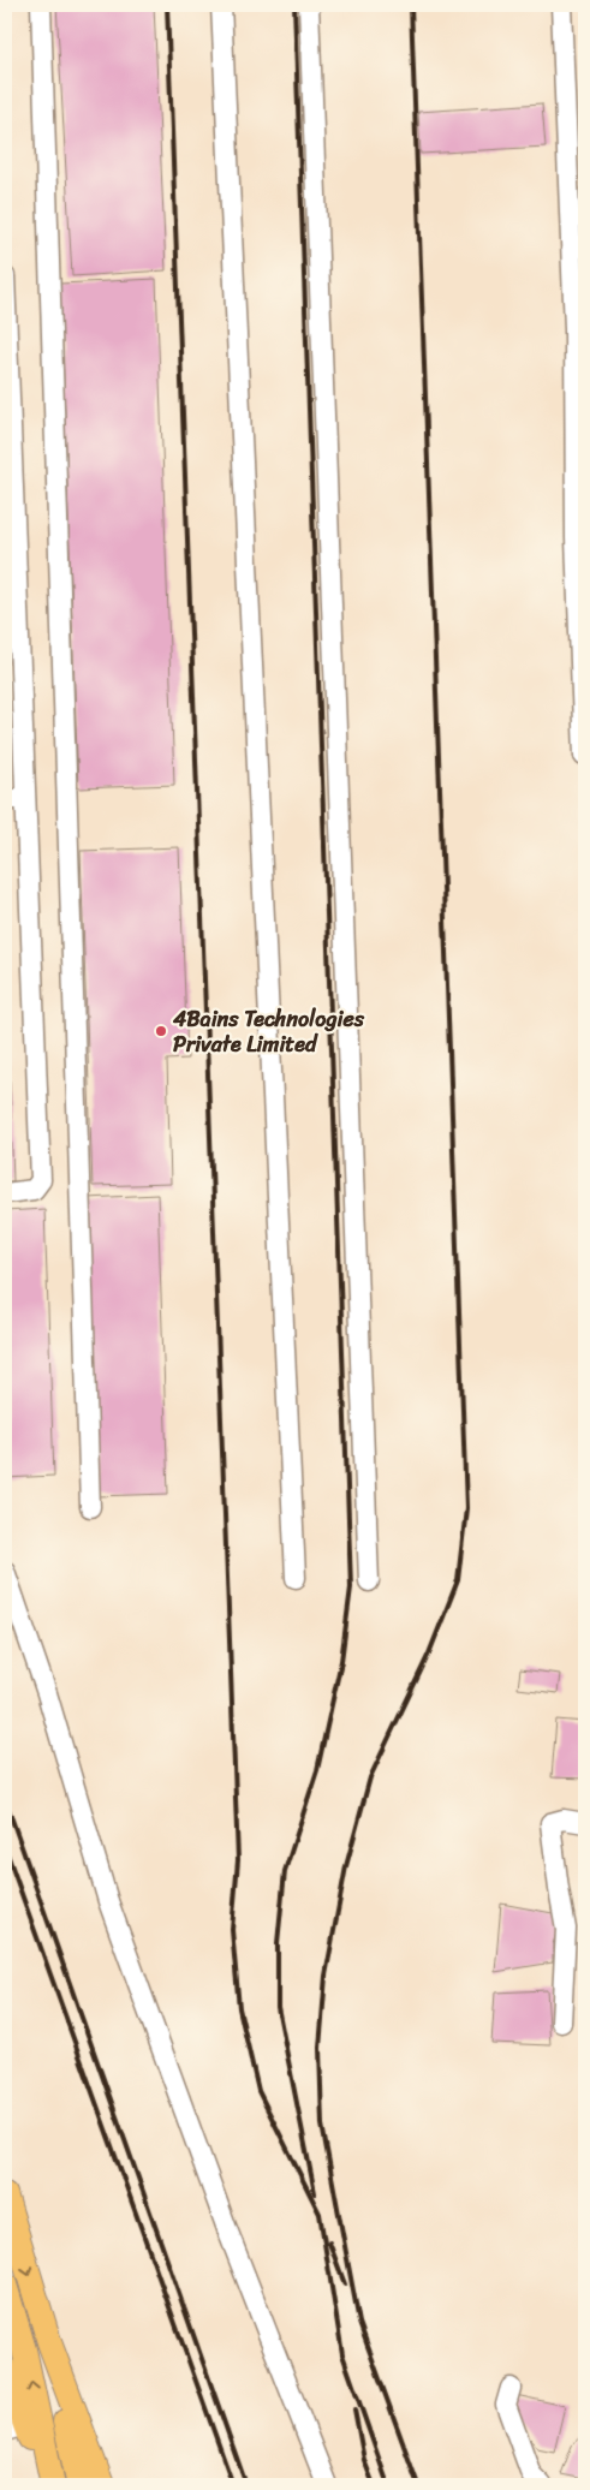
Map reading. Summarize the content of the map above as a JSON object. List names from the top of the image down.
{
  "places": ["4Bains Technologies Private Limited"]
}
